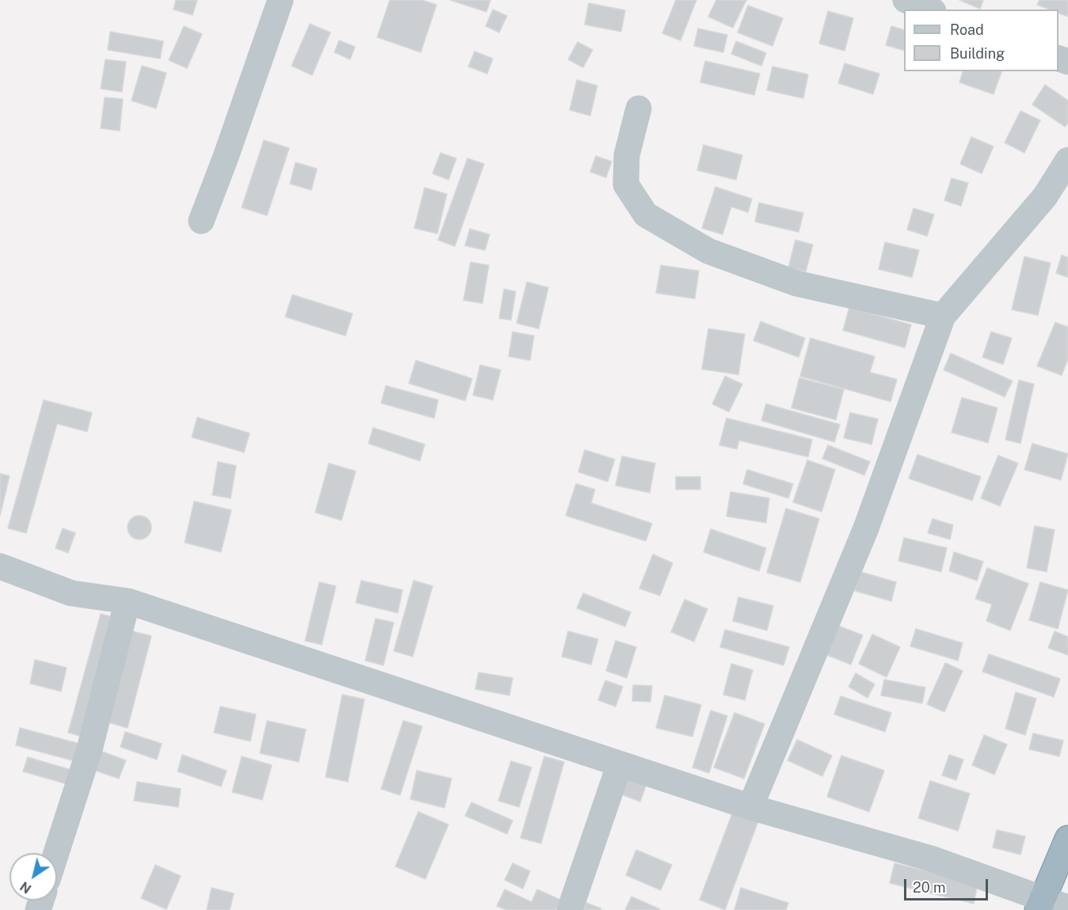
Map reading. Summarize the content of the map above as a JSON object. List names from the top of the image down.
{
  "legend": ["Road", "Building"],
  "scale_bar": "20 m",
  "north": "bottom left"
}
